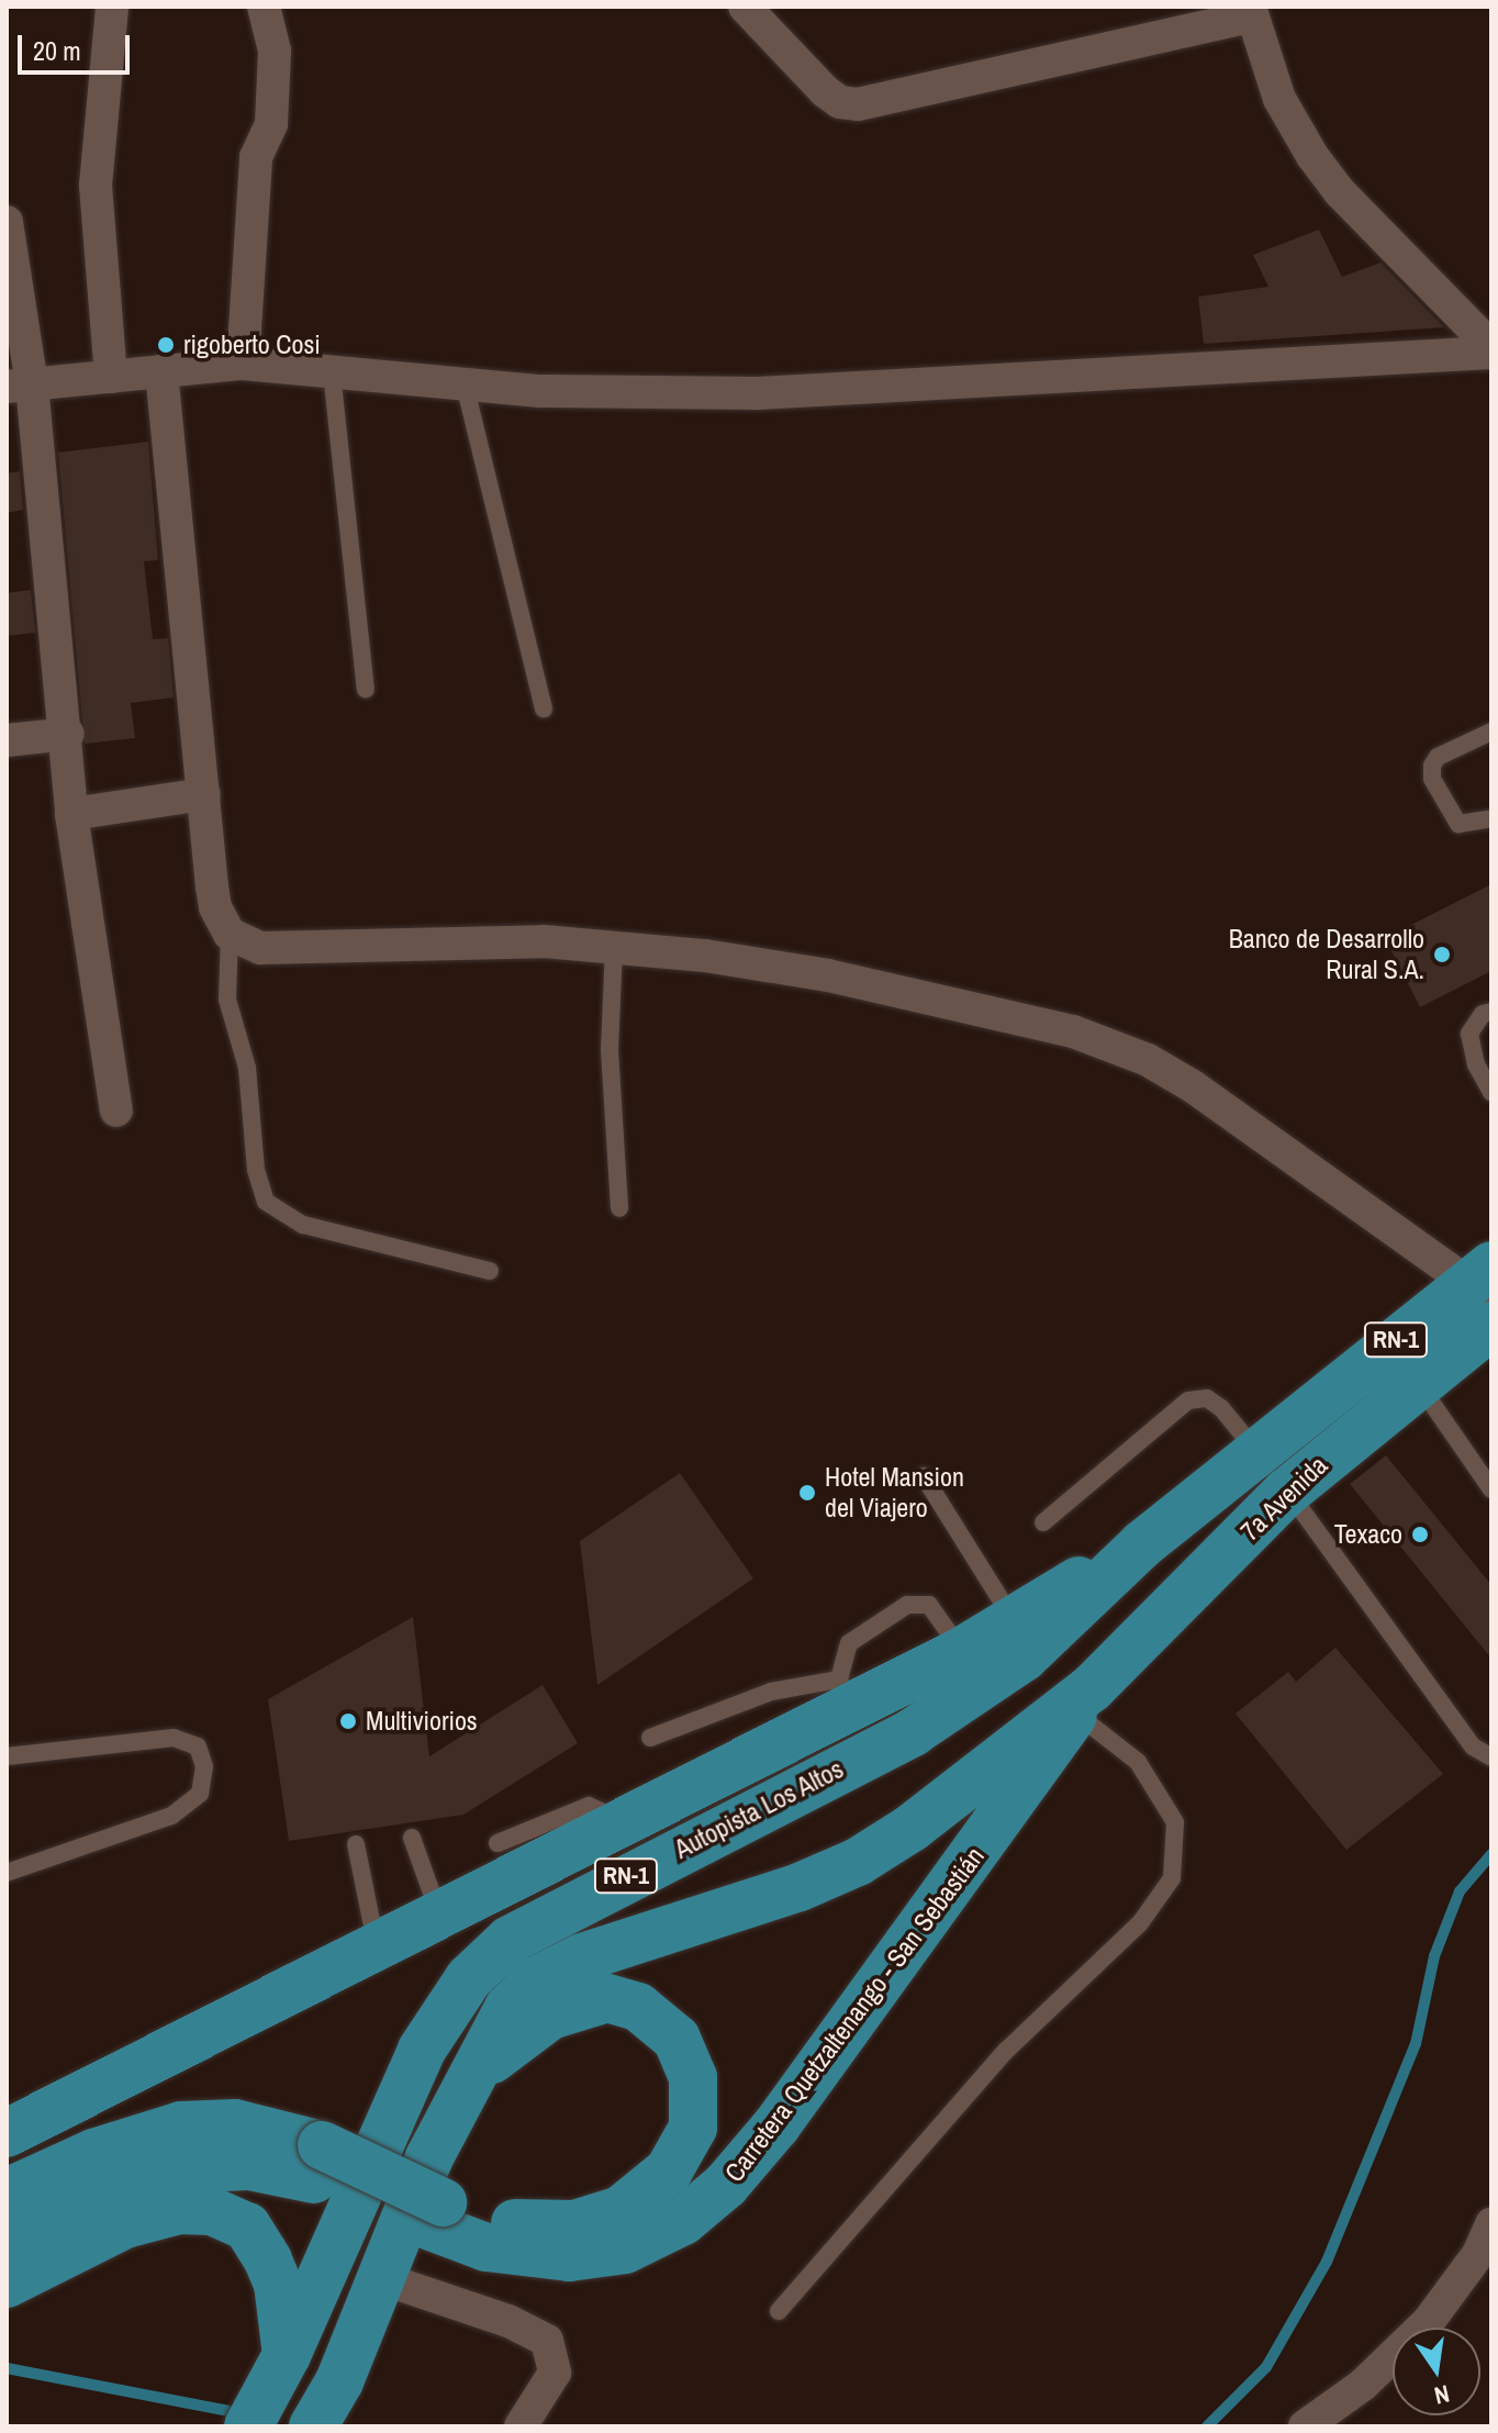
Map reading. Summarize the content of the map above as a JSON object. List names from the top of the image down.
{
  "streets": {
    "main road": [
      "RN-1",
      "7a Avenida",
      "Autopista Los Altos",
      "Carretera Quetzaltenango - San Sebastián"
    ]
  },
  "crossings": [
    ["RN-1", "7a Avenida"],
    ["RN-1", "Carretera Quetzaltenango - San Sebastián"],
    ["7a Avenida", "Autopista Los Altos"],
    ["7a Avenida", "Carretera Quetzaltenango - San Sebastián"]
  ],
  "places": [
    "rigoberto Cosi",
    "Banco de Desarrollo Rural S.A.",
    "Hotel Mansion del Viajero",
    "Texaco",
    "Multiviorios"
  ],
  "scale_bar": "20 m",
  "north": "bottom"
}
